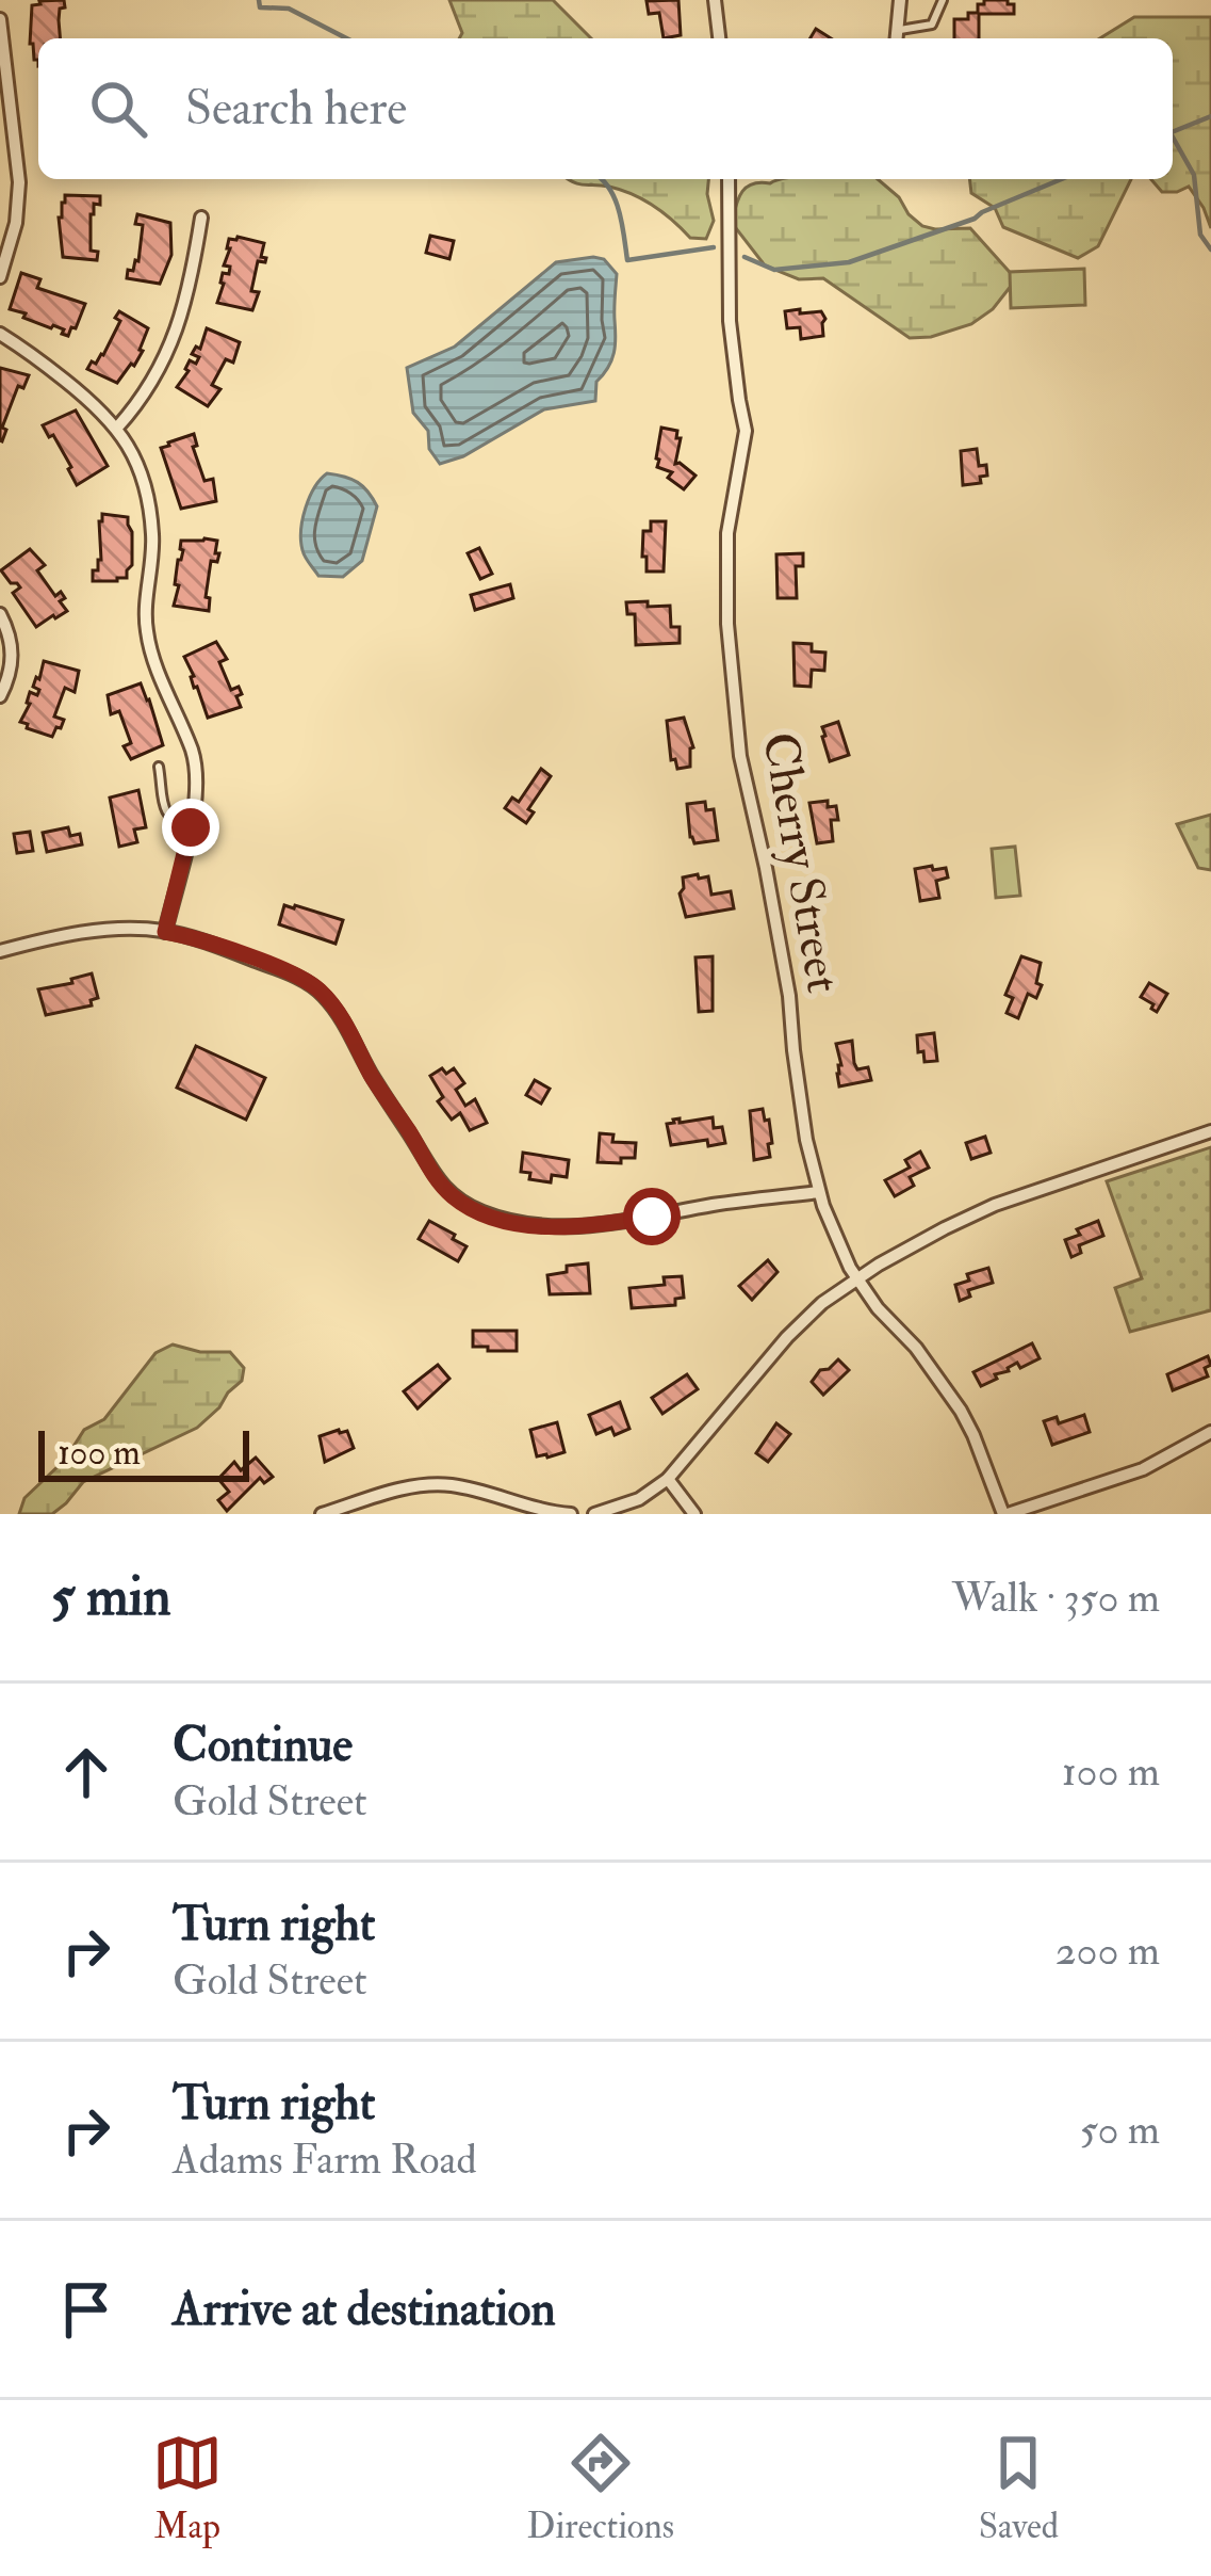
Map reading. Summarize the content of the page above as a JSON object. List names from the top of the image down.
{
  "streets": {
    "street": ["Cherry Street"]
  },
  "scale_bar": "100 m",
  "page": {
    "search": "Search here",
    "scale": "100 m",
    "heading": ["5 min", "Walk · 350 m"],
    "list": [
      ["Continue", "Gold Street", "100 m"],
      ["Turn right", "Gold Street", "200 m"],
      ["Turn right", "Adams Farm Road", "50 m"],
      "Arrive at destination"
    ],
    "nav": ["Map", "Directions", "Saved"]
  }
}
